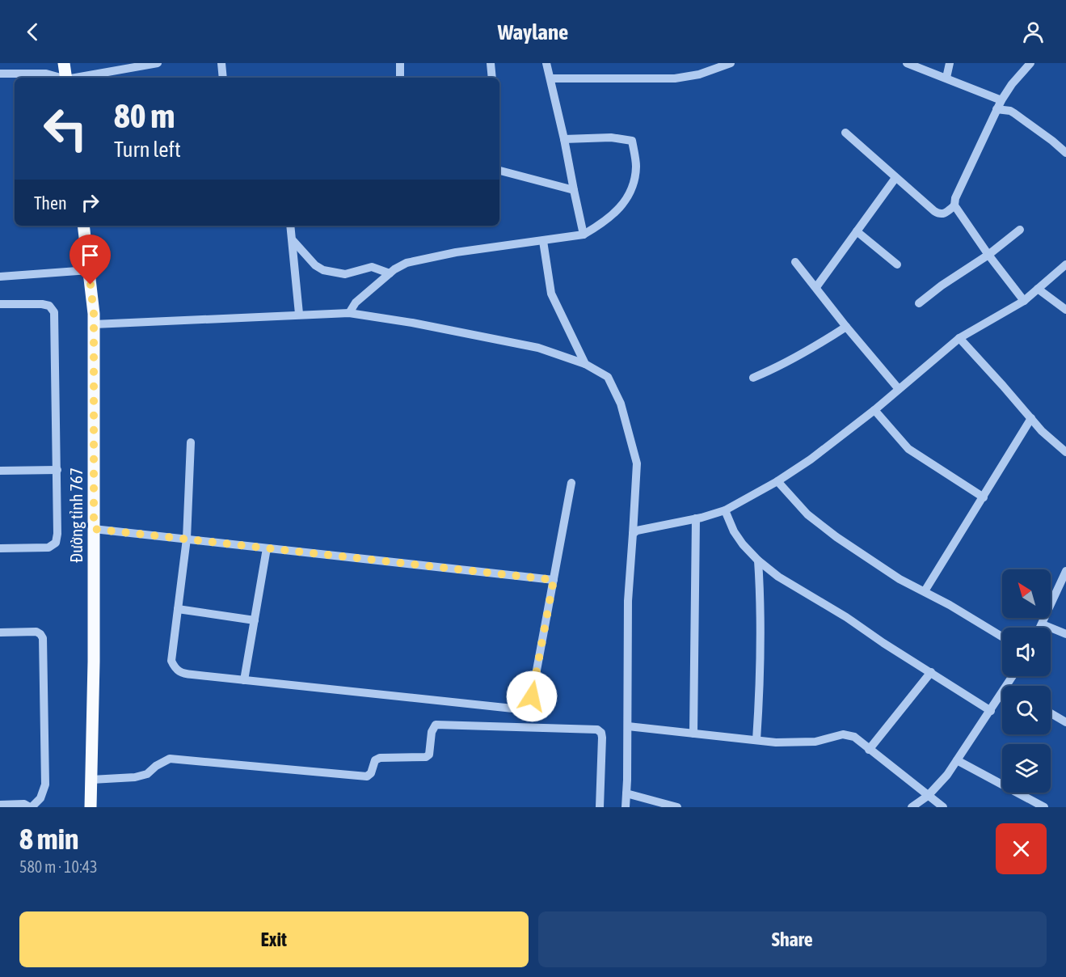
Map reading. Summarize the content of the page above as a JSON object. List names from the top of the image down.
{
  "streets": {
    "main road": ["Đường tỉnh 767"]
  },
  "north": "top left",
  "page": {
    "header": "Waylane",
    "turn": ["80 m", "Turn left"],
    "then": "Then",
    "heading": ["8 min", "580 m · 10:43"],
    "buttons": ["Exit", "Share"]
  }
}
